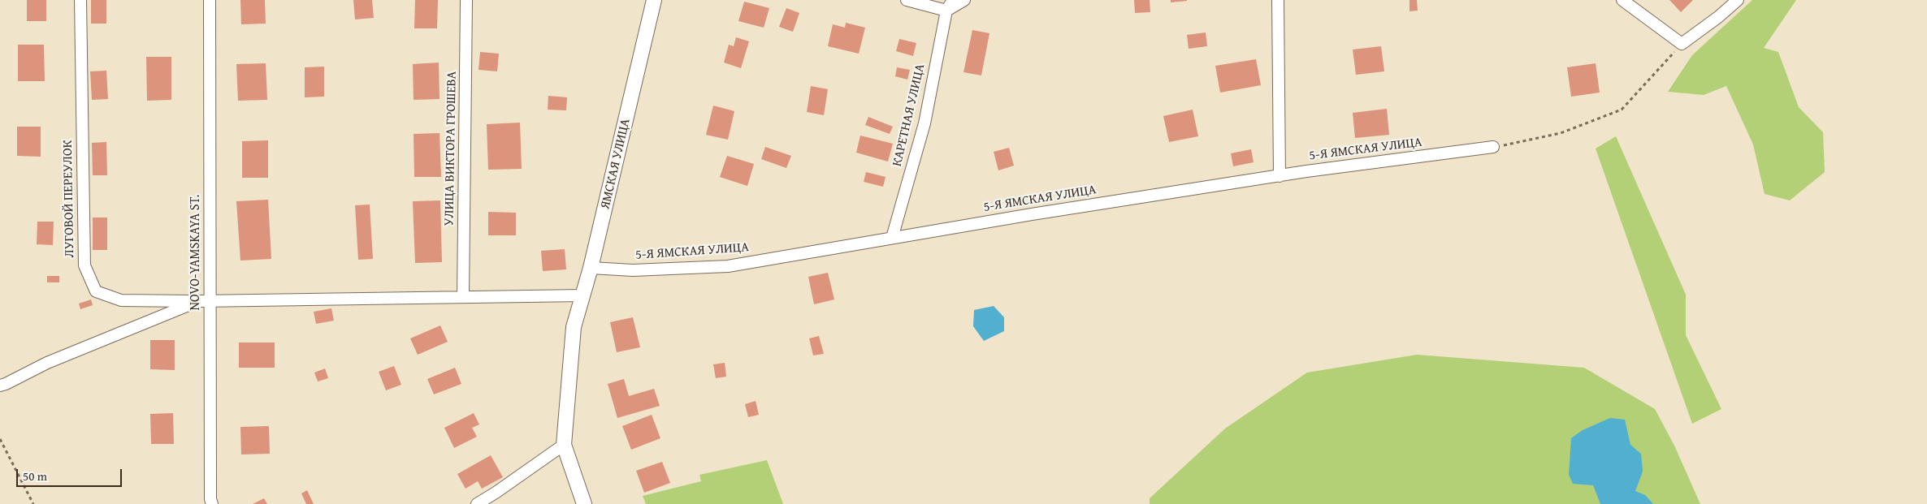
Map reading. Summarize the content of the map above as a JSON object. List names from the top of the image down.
{
  "streets": {
    "street": [
      "КАРЕТНАЯ УЛИЦА",
      "УЛИЦА ВИКТОРА ГРОШЕВА",
      "5-Я ЯМСКАЯ УЛИЦА",
      "ЯМСКАЯ УЛИЦА",
      "ЛУГОВОЙ ПЕРЕУЛОК",
      "NOVO-YAMSKAYA ST."
    ]
  },
  "crossings": [
    ["КАРЕТНАЯ УЛИЦА", "5-Я ЯМСКАЯ УЛИЦА"],
    ["5-Я ЯМСКАЯ УЛИЦА", "ЯМСКАЯ УЛИЦА"]
  ],
  "scale_bar": "50 m"
}
